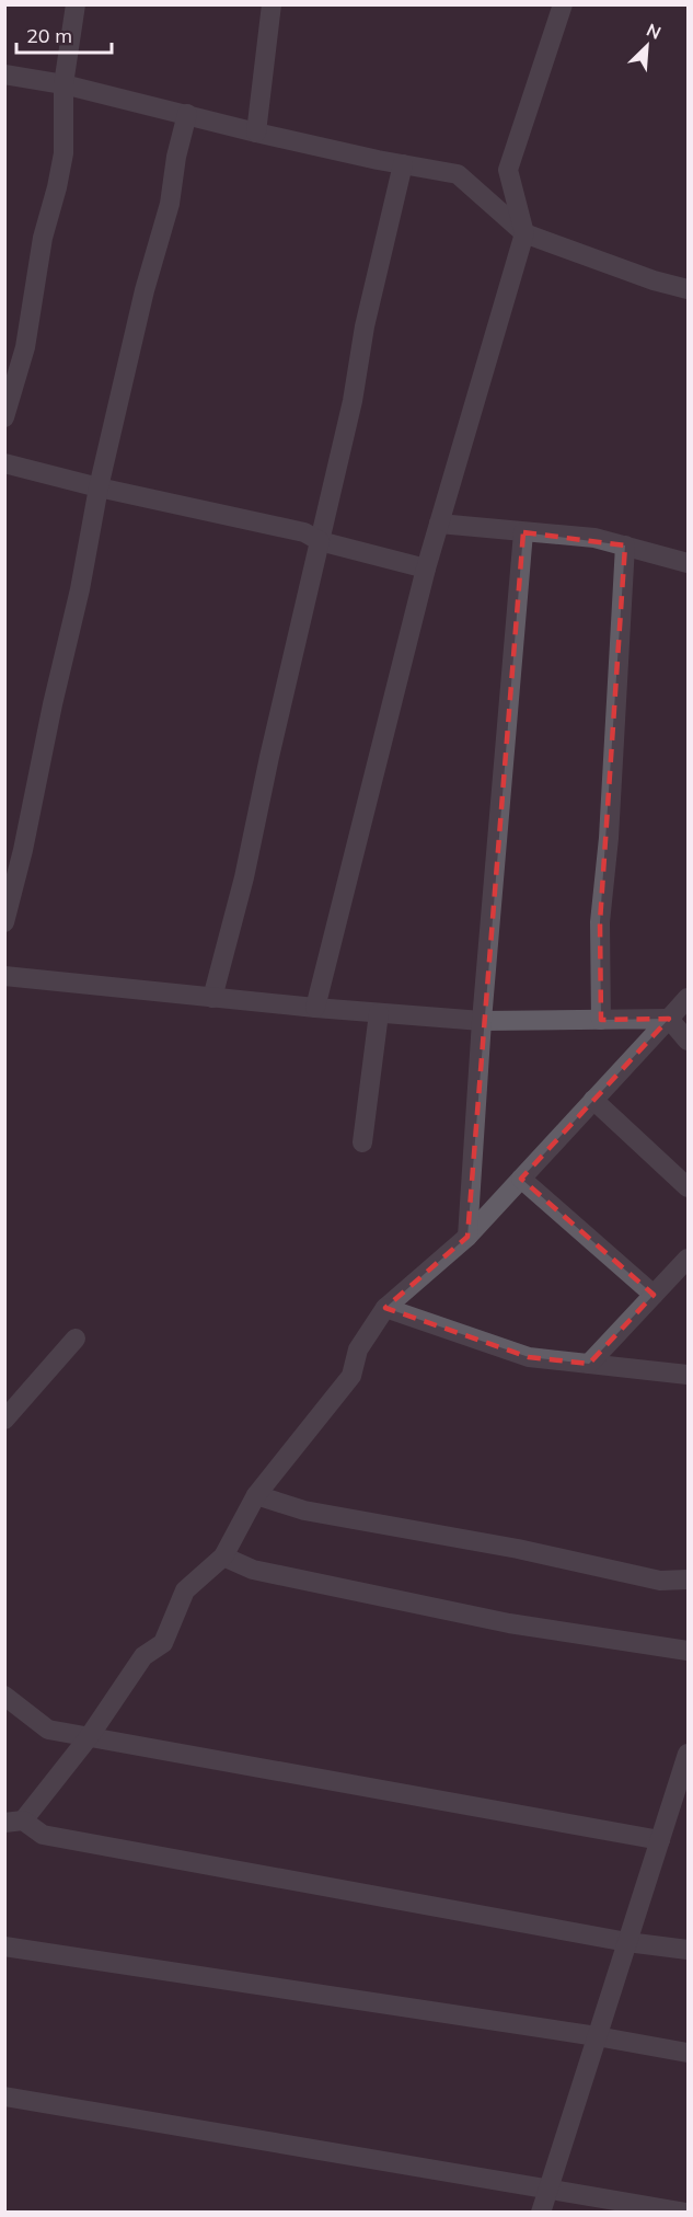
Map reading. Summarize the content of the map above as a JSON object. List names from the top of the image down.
{
  "scale_bar": "20 m",
  "north": "top right"
}
